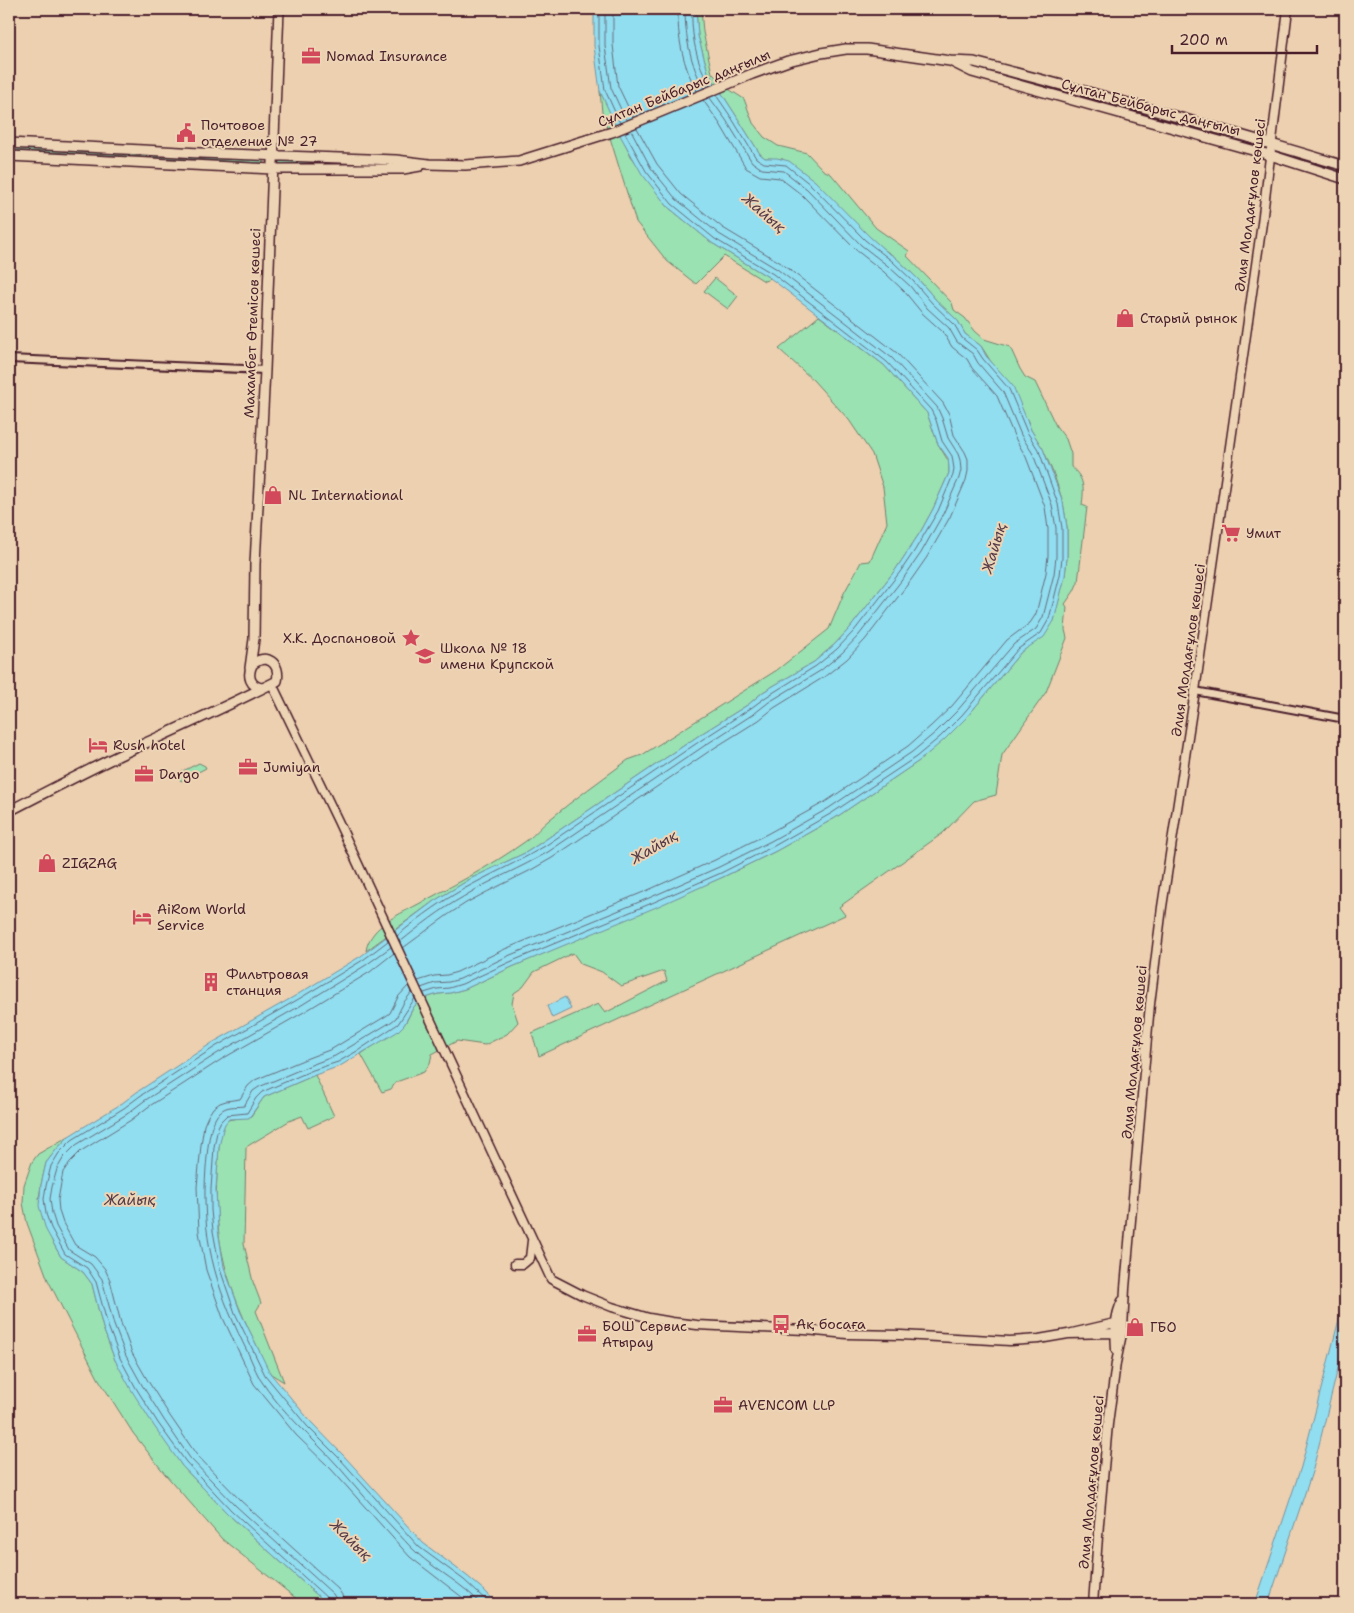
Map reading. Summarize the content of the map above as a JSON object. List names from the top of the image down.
{
  "streets": {
    "main road": ["Сұлтан Бейбарыс даңғылы", "Әлия Молдағұлов көшесі", "Махамбет Өтемісов көшесі"]
  },
  "crossings": [
    ["Сұлтан Бейбарыс даңғылы", "Әлия Молдағұлов көшесі"],
    ["Сұлтан Бейбарыс даңғылы", "Махамбет Өтемісов көшесі"]
  ],
  "water": ["Жайық"],
  "places": {
    "office": [
      "Nomad Insurance",
      "Jumiyan",
      "Dargo",
      "БОШ Сервис Атырау",
      "AVENCOM LLP"
    ],
    "public building": ["Почтовое отделение № 27"],
    "shop": [
      "Старый рынок",
      "NL International",
      "ZIGZAG",
      "ГБО"
    ],
    "supermarket": ["Умит"],
    "place": ["Х.К. Доспановой"],
    "school or university": ["Школа № 18 имени Крупской"],
    "hotel": ["Rush hotel", "AiRom World Service"],
    "building": ["Фильтровая станция"],
    "bus stop": ["Ақ босаға"]
  },
  "scale_bar": "200 m"
}
